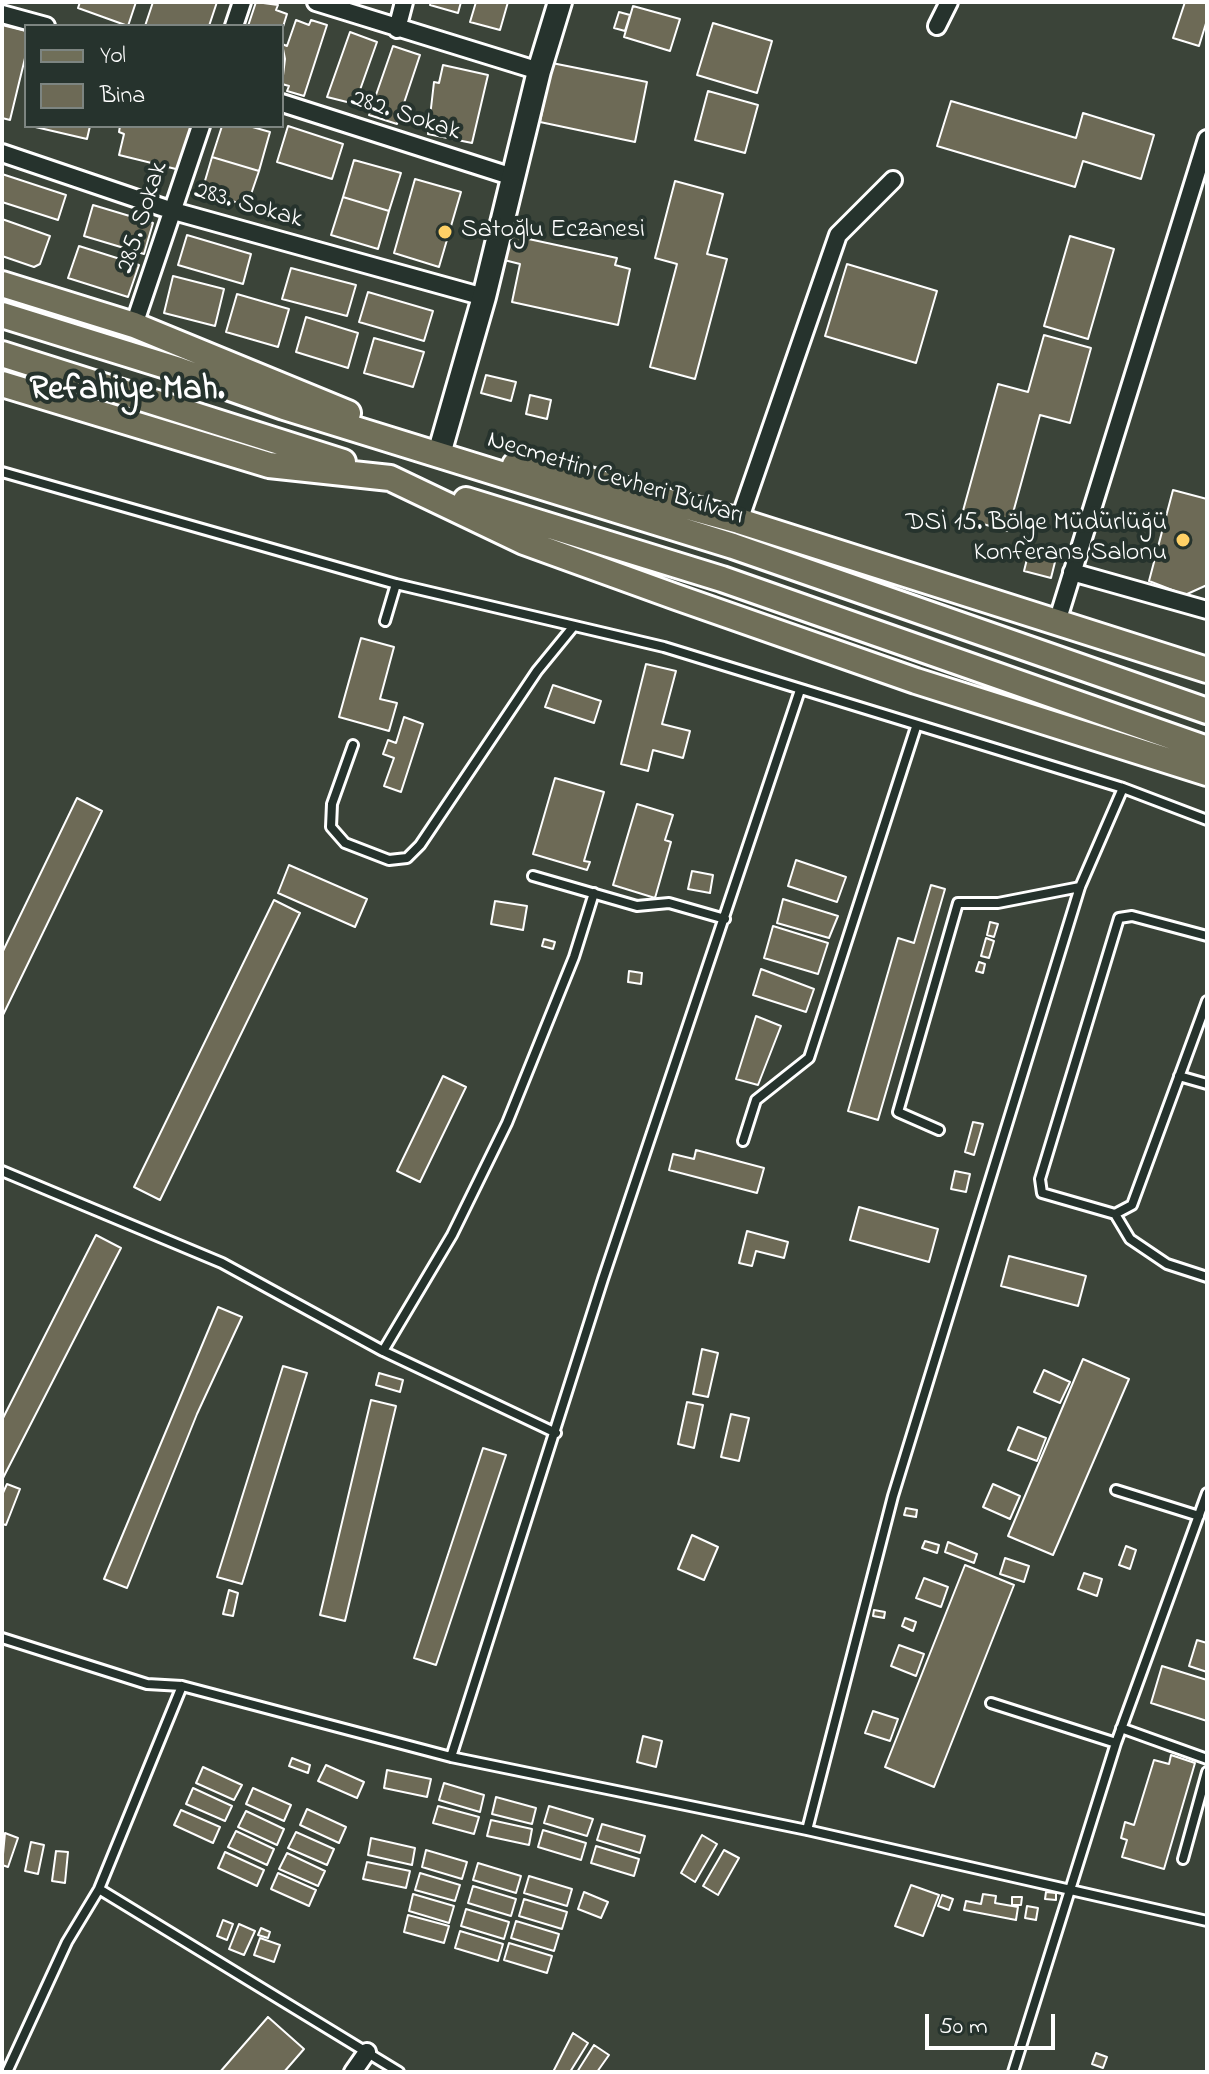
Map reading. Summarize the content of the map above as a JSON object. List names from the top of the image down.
{
  "streets": {
    "main road": ["Necmettin Cevheri Bulvarı"],
    "street": ["282. Sokak", "283. Sokak", "285. Sokak"]
  },
  "crossings": [
    ["283. Sokak", "285. Sokak"]
  ],
  "districts": ["Refahiye Mah."],
  "places": ["Satoğlu Eczanesi", "DSİ 15. Bölge Müdürlüğü Konferans Salonu"],
  "legend": ["Yol", "Bina"],
  "scale_bar": "50 m"
}
